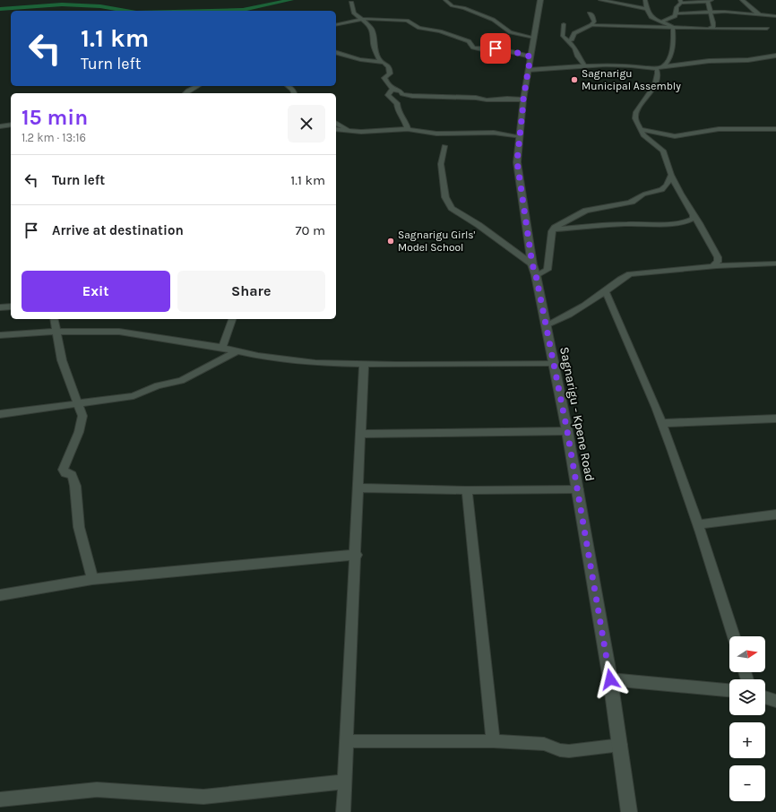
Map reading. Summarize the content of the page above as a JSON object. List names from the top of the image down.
{
  "streets": {
    "street": ["Sagnarigu - Kpene Road"]
  },
  "places": ["Sagnarigu Municipal Assembly", "Sagnarigu Girls' Model School"],
  "north": "right",
  "page": {
    "turn": ["1.1 km", "Turn left"],
    "heading": ["15 min", "1.2 km · 13:16"],
    "list": [
      {
        "name": "Turn left",
        "value": "1.1 km"
      },
      {
        "name": "Arrive at destination",
        "value": "70 m"
      }
    ],
    "buttons": ["Exit", "Share"],
    "map_buttons": ["+", "−"]
  }
}
